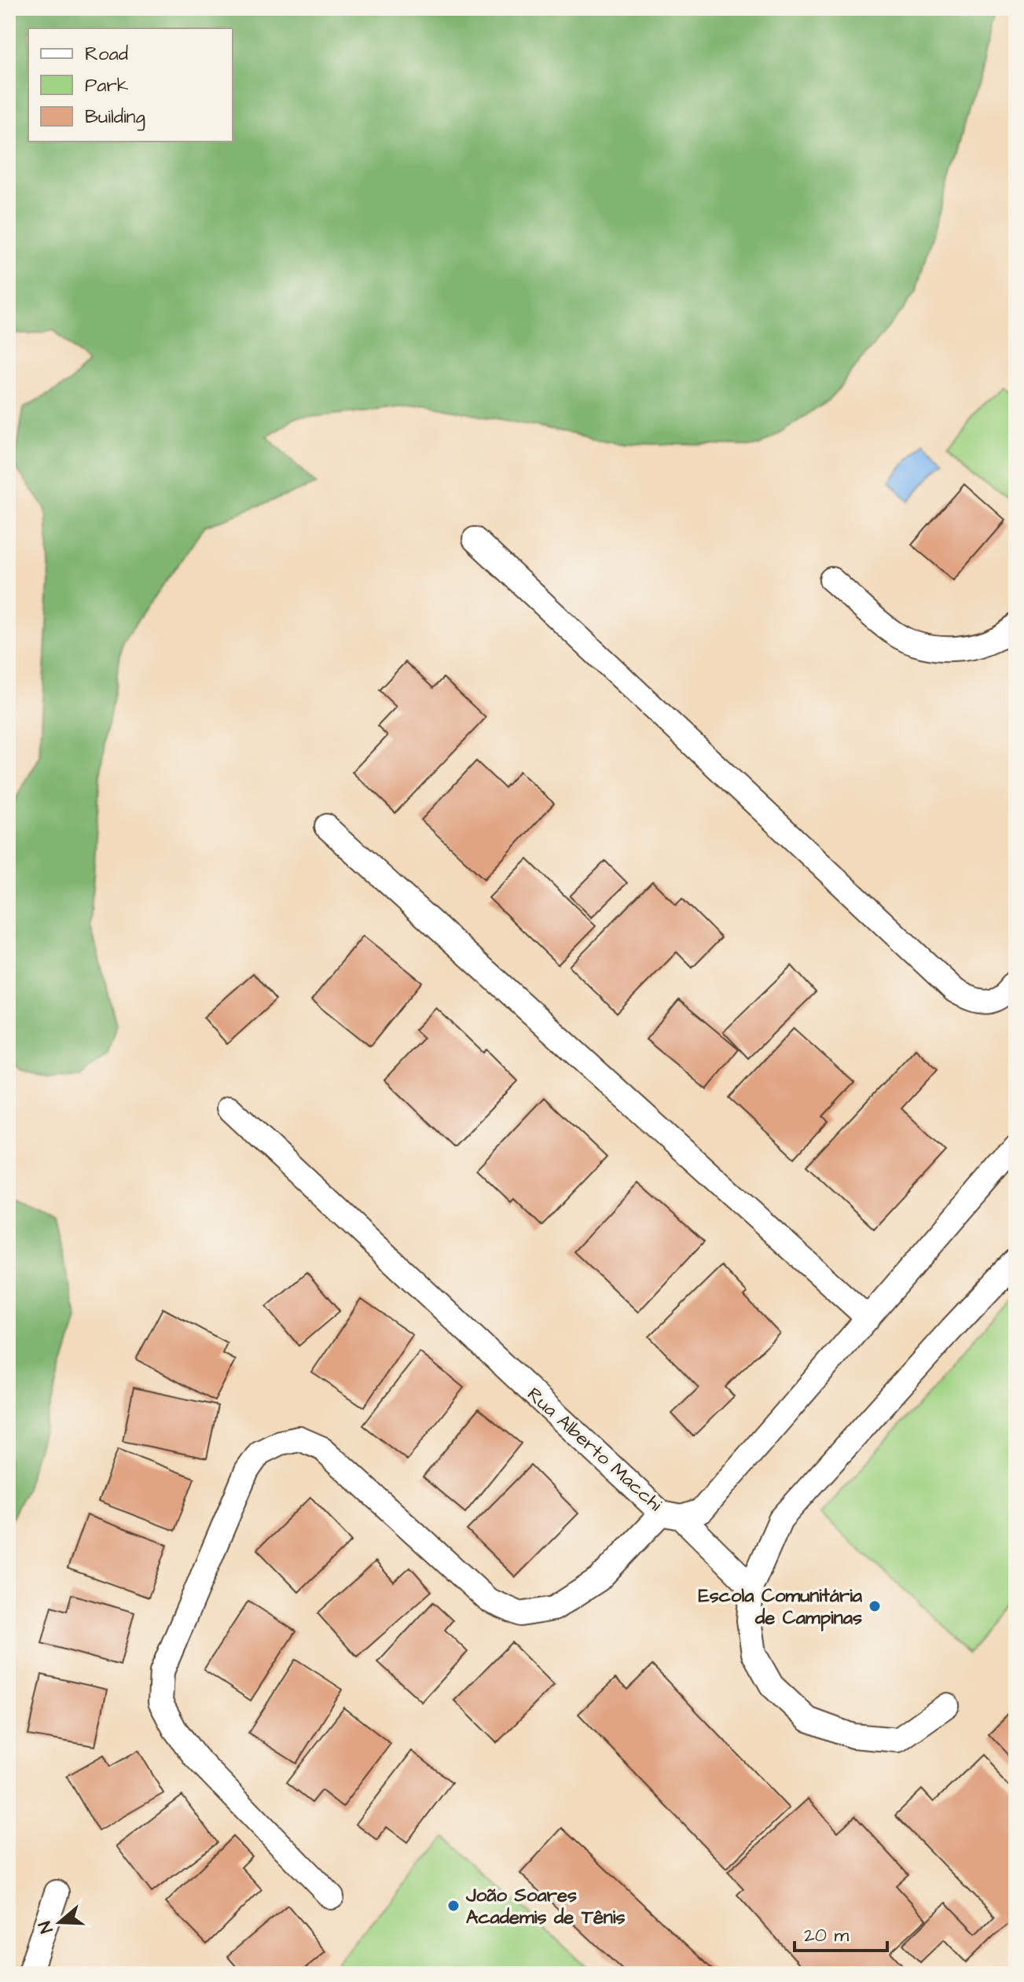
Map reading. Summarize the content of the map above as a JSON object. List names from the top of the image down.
{
  "streets": {
    "street": ["Rua Alberto Macchi"]
  },
  "places": ["Escola Comunitária de Campinas", "João Soares Academis de Tênis"],
  "legend": ["Road", "Park", "Building"],
  "scale_bar": "20 m",
  "north": "left"
}
